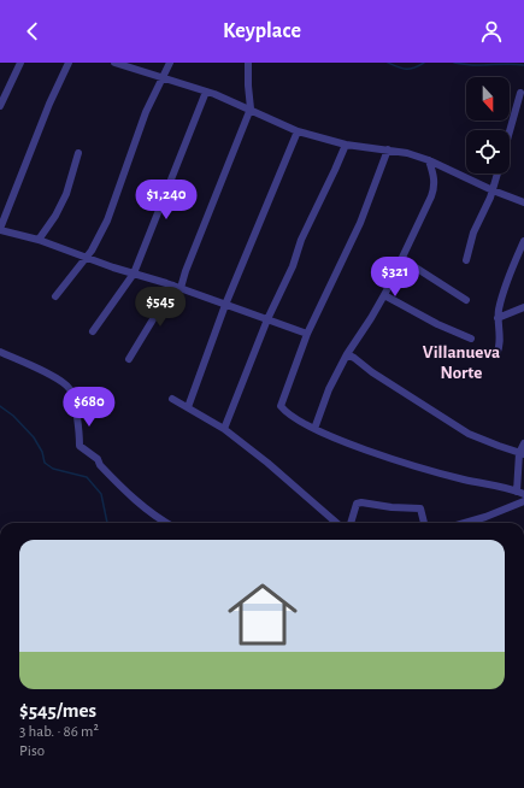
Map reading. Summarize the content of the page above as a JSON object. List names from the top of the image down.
{
  "districts": ["Villanueva Norte"],
  "north": "bottom",
  "page": {
    "header": "Keyplace",
    "price": [
      "$1,240",
      "$321",
      "$545",
      "$680"
    ],
    "list": [
      {
        "name": "$545/mes",
        "note": "3 hab. · 86 m² · Piso"
      }
    ]
  }
}
